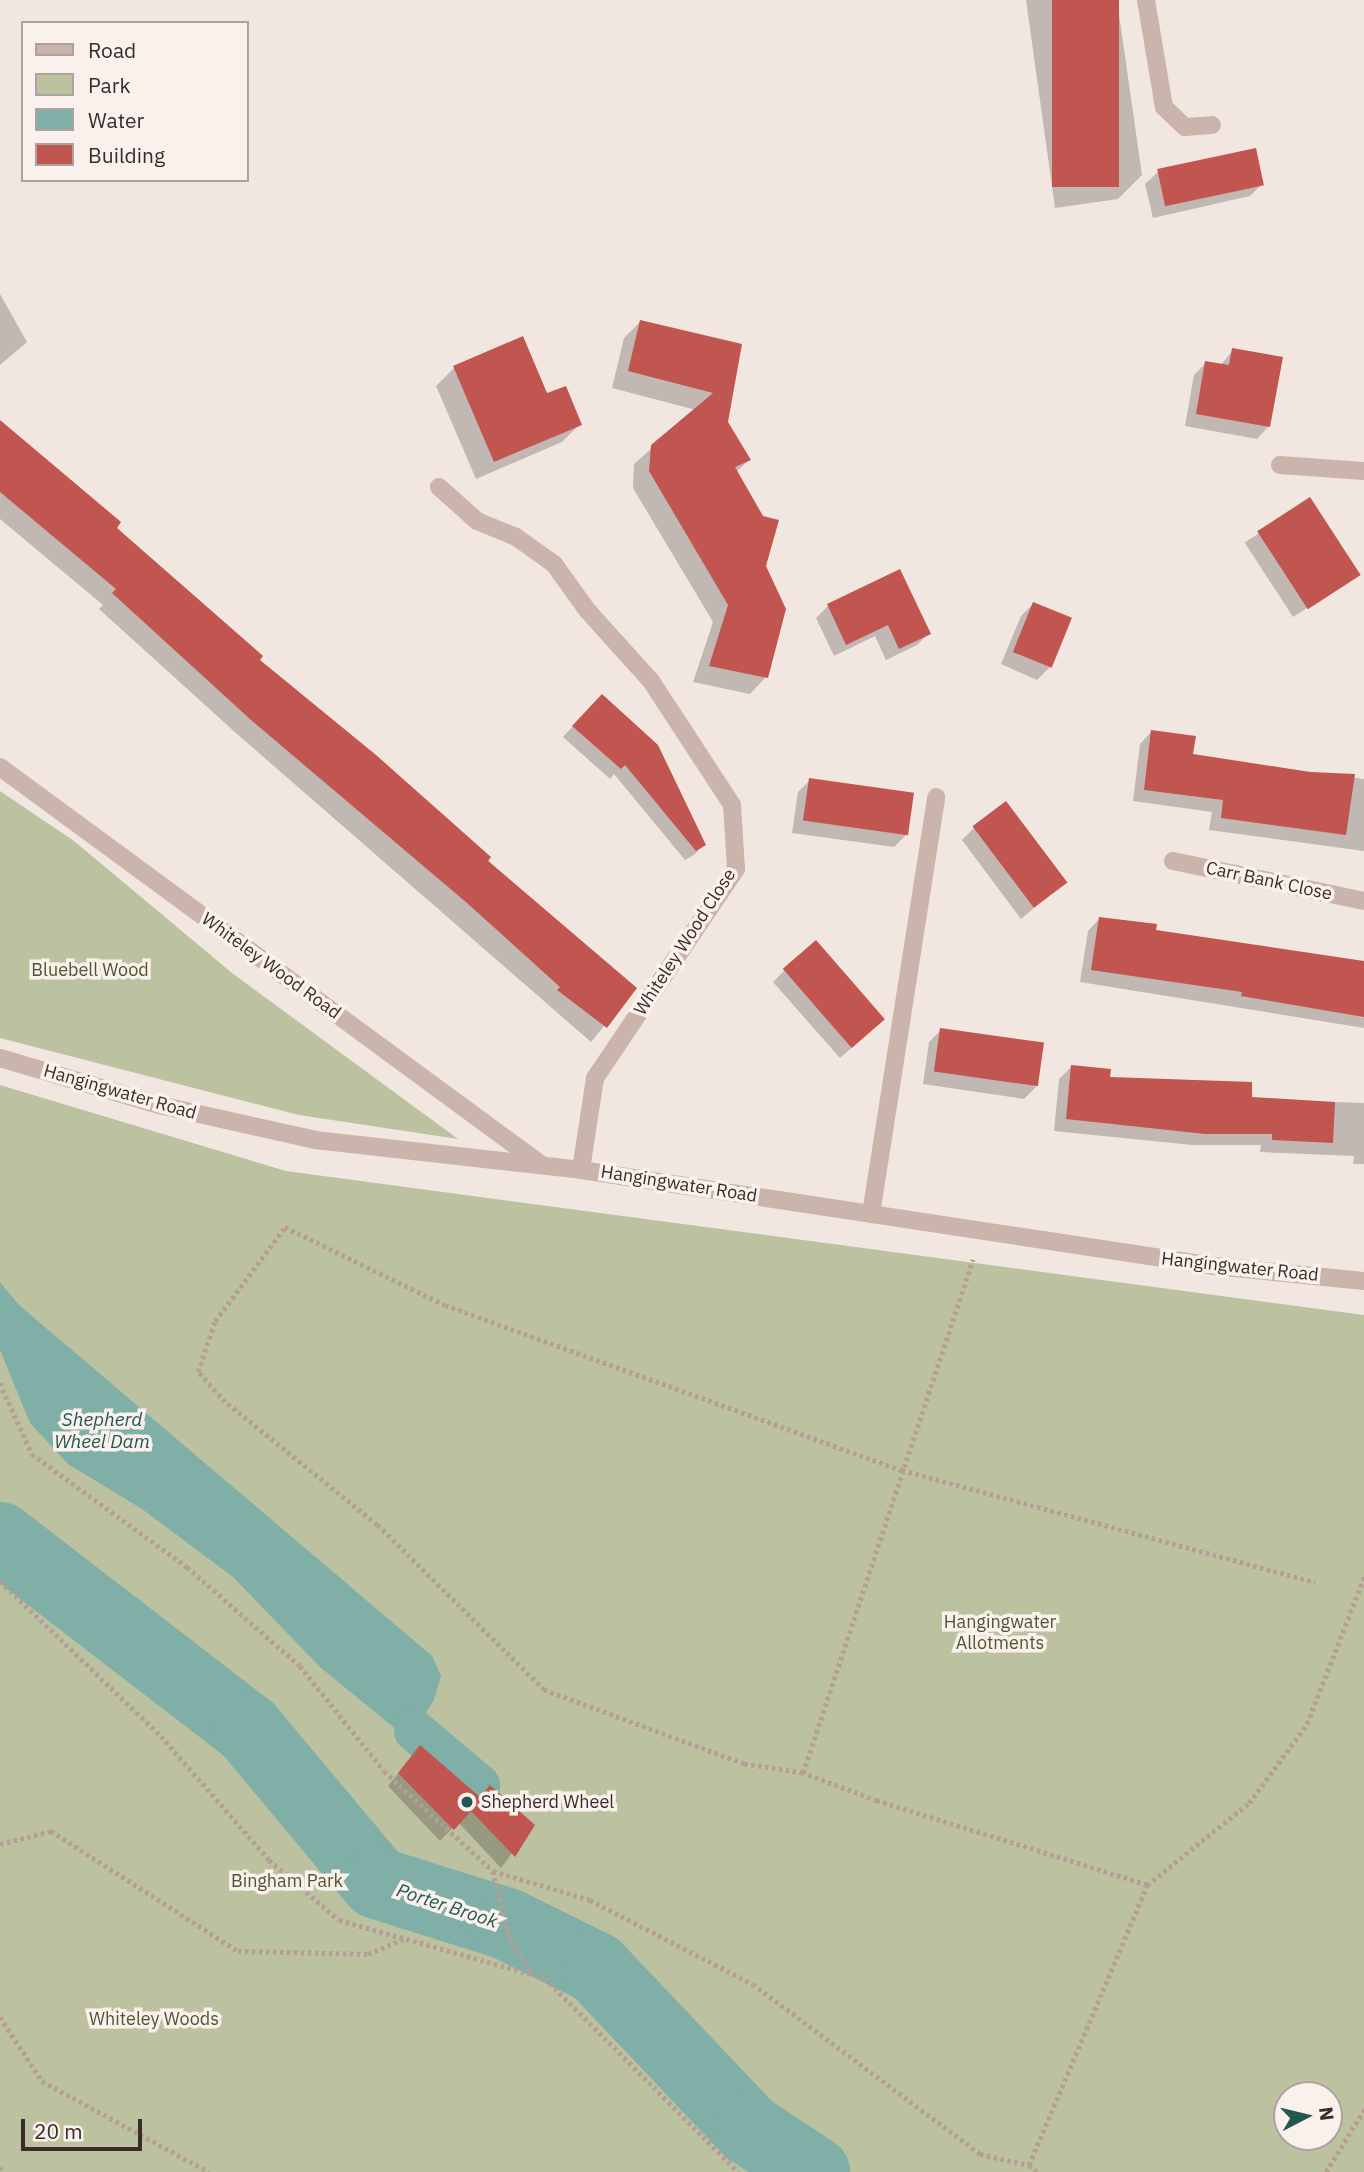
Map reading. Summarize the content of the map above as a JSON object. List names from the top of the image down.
{
  "streets": {
    "street": [
      "Carr Bank Close",
      "Whiteley Wood Close",
      "Whiteley Wood Road",
      "Hangingwater Road"
    ]
  },
  "crossings": [
    ["Whiteley Wood Close", "Hangingwater Road"],
    ["Whiteley Wood Road", "Hangingwater Road"]
  ],
  "water": ["Shepherd Wheel Dam", "Porter Brook"],
  "parks": [
    "Bluebell Wood",
    "Hangingwater Allotments",
    "Bingham Park",
    "Whiteley Woods"
  ],
  "places": ["Shepherd Wheel"],
  "legend": [
    "Road",
    "Park",
    "Water",
    "Building"
  ],
  "scale_bar": "20 m",
  "north": "right"
}
